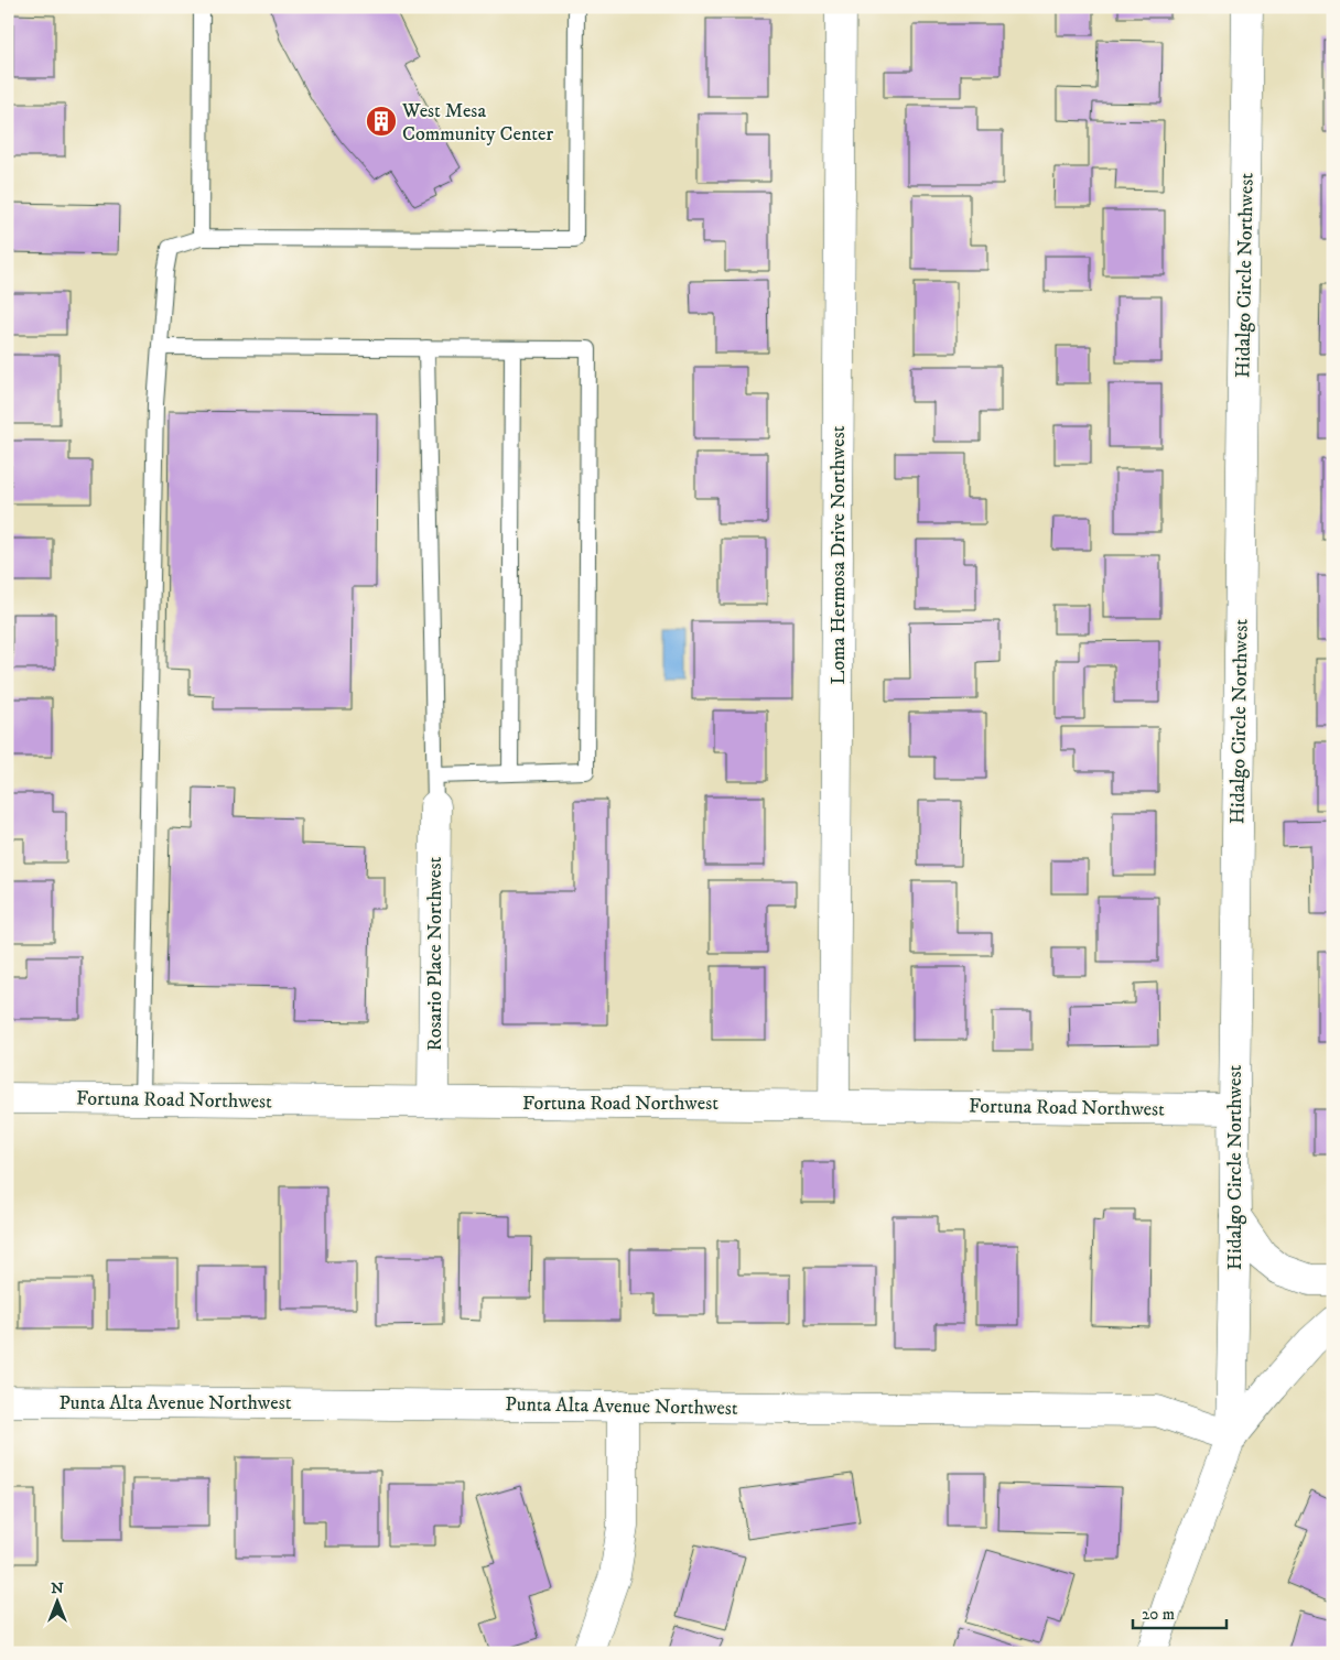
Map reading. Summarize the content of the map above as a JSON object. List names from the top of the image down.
{
  "streets": {
    "street": [
      "Hidalgo Circle Northwest",
      "Loma Hermosa Drive Northwest",
      "Rosario Place Northwest",
      "Fortuna Road Northwest",
      "Punta Alta Avenue Northwest"
    ]
  },
  "crossings": [
    ["Hidalgo Circle Northwest", "Fortuna Road Northwest"],
    ["Hidalgo Circle Northwest", "Punta Alta Avenue Northwest"],
    ["Loma Hermosa Drive Northwest", "Fortuna Road Northwest"],
    ["Rosario Place Northwest", "Fortuna Road Northwest"]
  ],
  "places": {
    "building": ["West Mesa Community Center"]
  },
  "scale_bar": "20 m",
  "north": "top"
}
